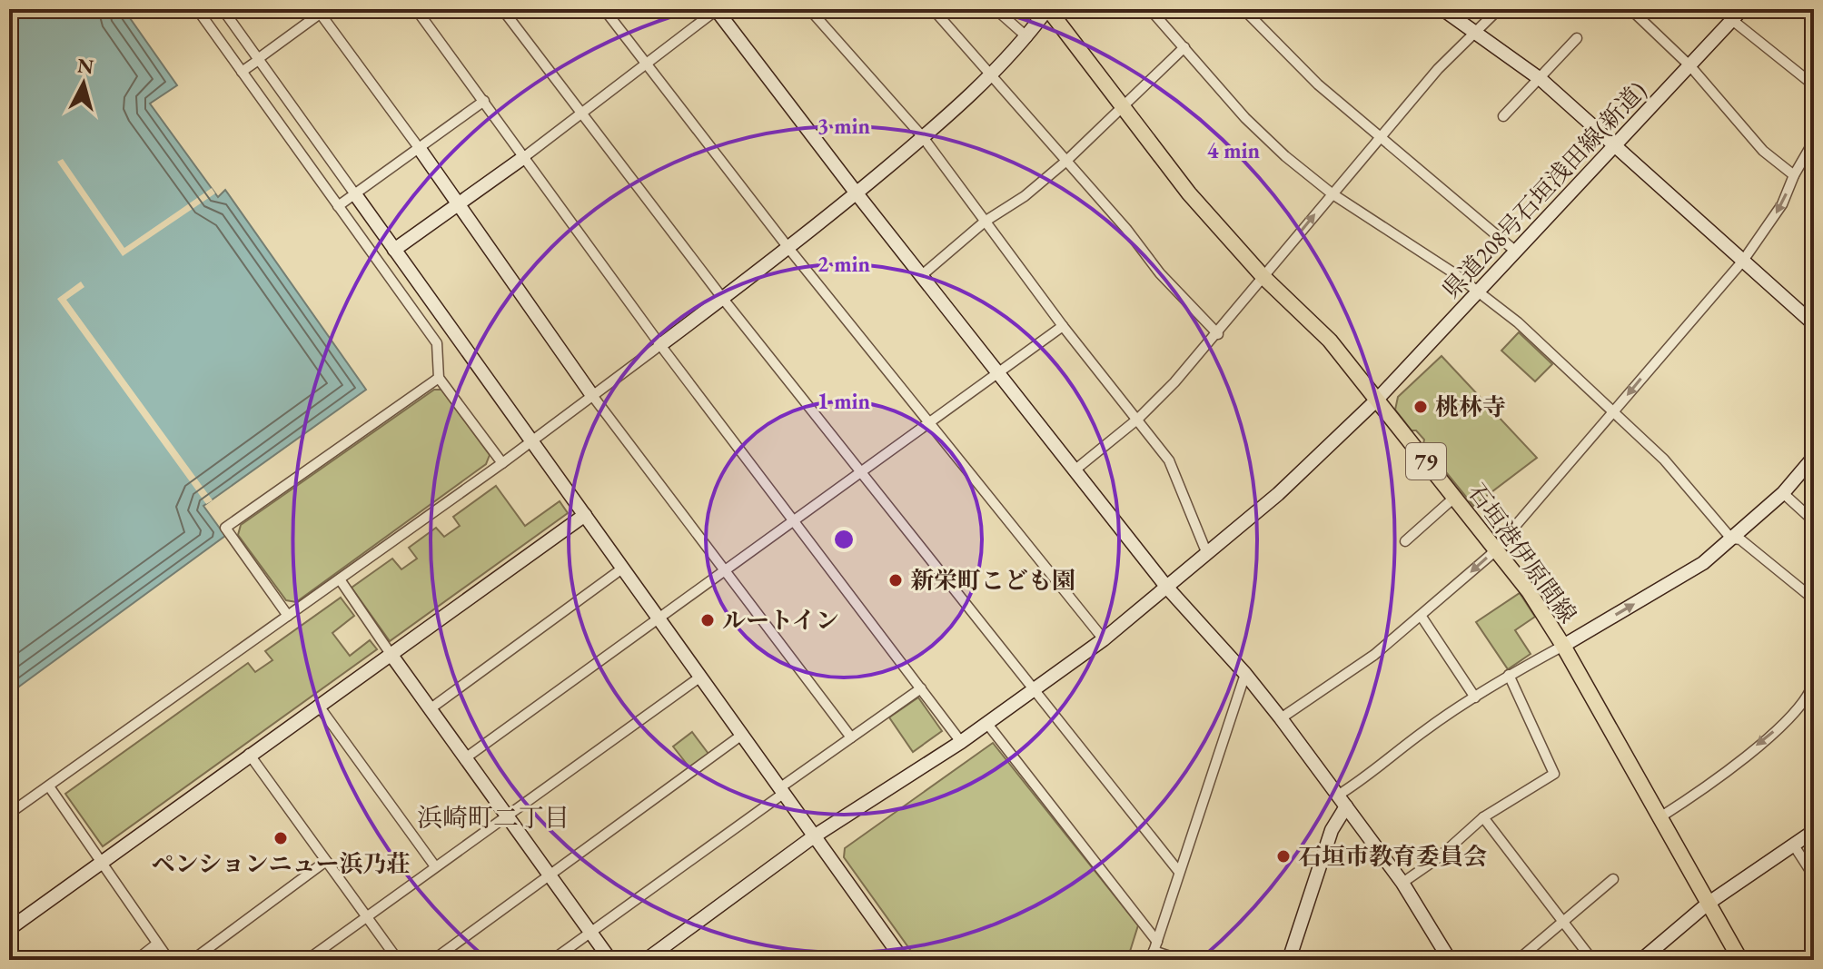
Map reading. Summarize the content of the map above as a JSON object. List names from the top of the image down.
{
  "streets": {
    "main road": ["79", "石垣港伊原間線"],
    "street": ["県道208号石垣浅田線(新道)"]
  },
  "crossings": [
    ["県道208号石垣浅田線(新道)", "石垣港伊原間線"]
  ],
  "districts": ["浜崎町二丁目"],
  "places": [
    "桃林寺",
    "新栄町こども園",
    "ルートイン",
    "ペンションニュー浜乃荘",
    "石垣市教育委員会"
  ],
  "north": "top",
  "rings": [
    "3 min",
    "4 min",
    "2 min",
    "1 min"
  ]
}
